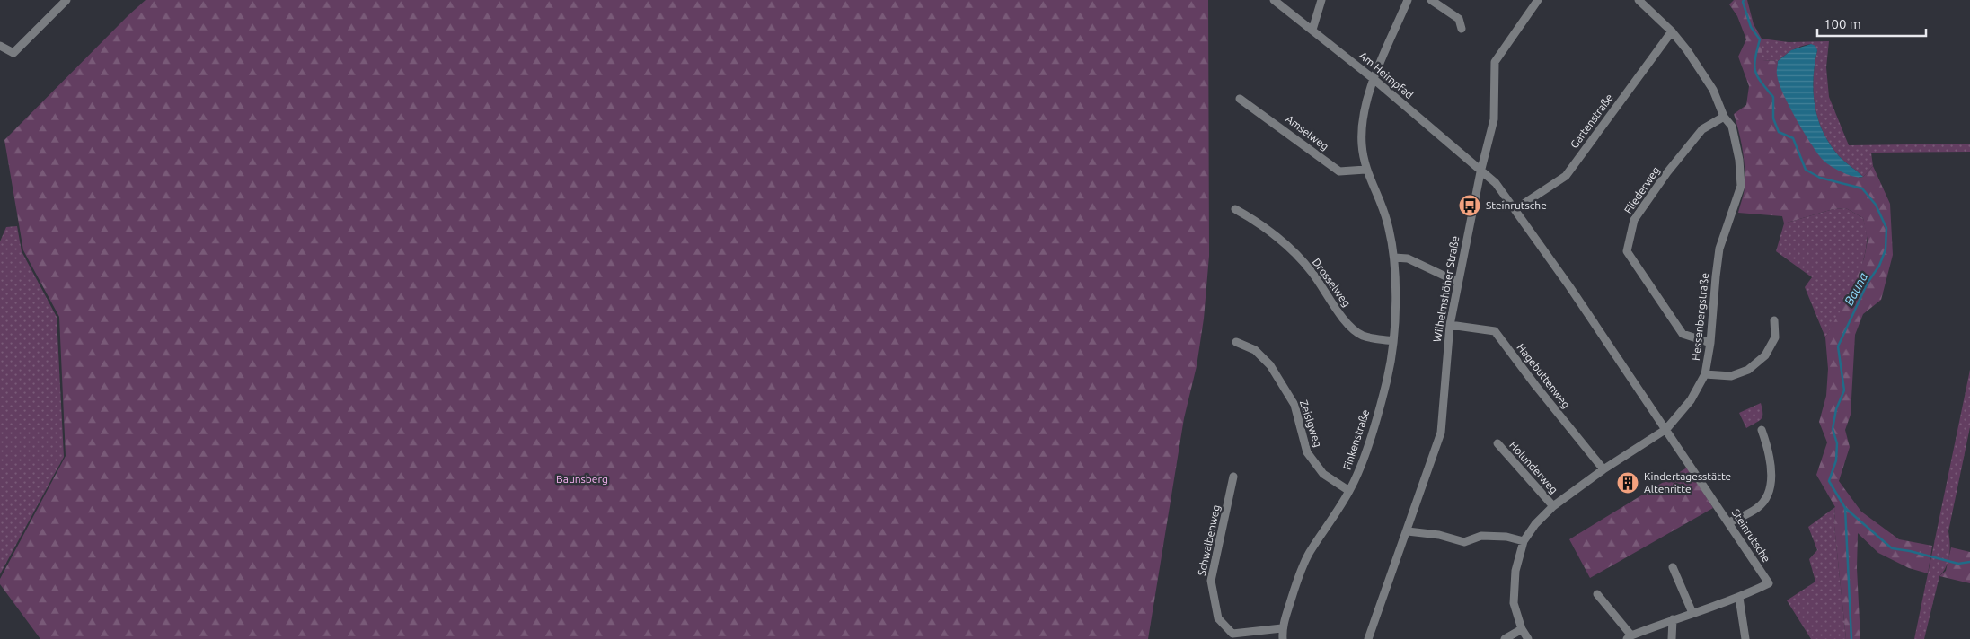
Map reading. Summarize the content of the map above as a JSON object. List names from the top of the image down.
{
  "streets": {
    "street": [
      "Am Heimpfad",
      "Gartenstraße",
      "Amselweg",
      "Fliederweg",
      "Drosselweg",
      "Wilhelmshöher Straße",
      "Hessenbergstraße",
      "Hagebuttenweg",
      "Zeisigweg",
      "Finkenstraße",
      "Holunderweg",
      "Steinrutsche",
      "Schwalbenweg"
    ]
  },
  "crossings": [
    ["Am Heimpfad", "Wilhelmshöher Straße"],
    ["Am Heimpfad", "Finkenstraße"],
    ["Am Heimpfad", "Steinrutsche"],
    ["Gartenstraße", "Hessenbergstraße"],
    ["Gartenstraße", "Steinrutsche"],
    ["Amselweg", "Finkenstraße"],
    ["Fliederweg", "Hessenbergstraße"],
    ["Drosselweg", "Finkenstraße"],
    ["Wilhelmshöher Straße", "Hagebuttenweg"],
    ["Wilhelmshöher Straße", "Steinrutsche"],
    ["Hessenbergstraße", "Hagebuttenweg"],
    ["Hessenbergstraße", "Holunderweg"],
    ["Hessenbergstraße", "Steinrutsche"],
    ["Zeisigweg", "Finkenstraße"],
    ["Finkenstraße", "Schwalbenweg"]
  ],
  "water": ["Bauna"],
  "parks": ["Baunsberg"],
  "places": {
    "bus stop": ["Steinrutsche"],
    "building": ["Kindertagesstätte Altenritte"]
  },
  "scale_bar": "100 m"
}
